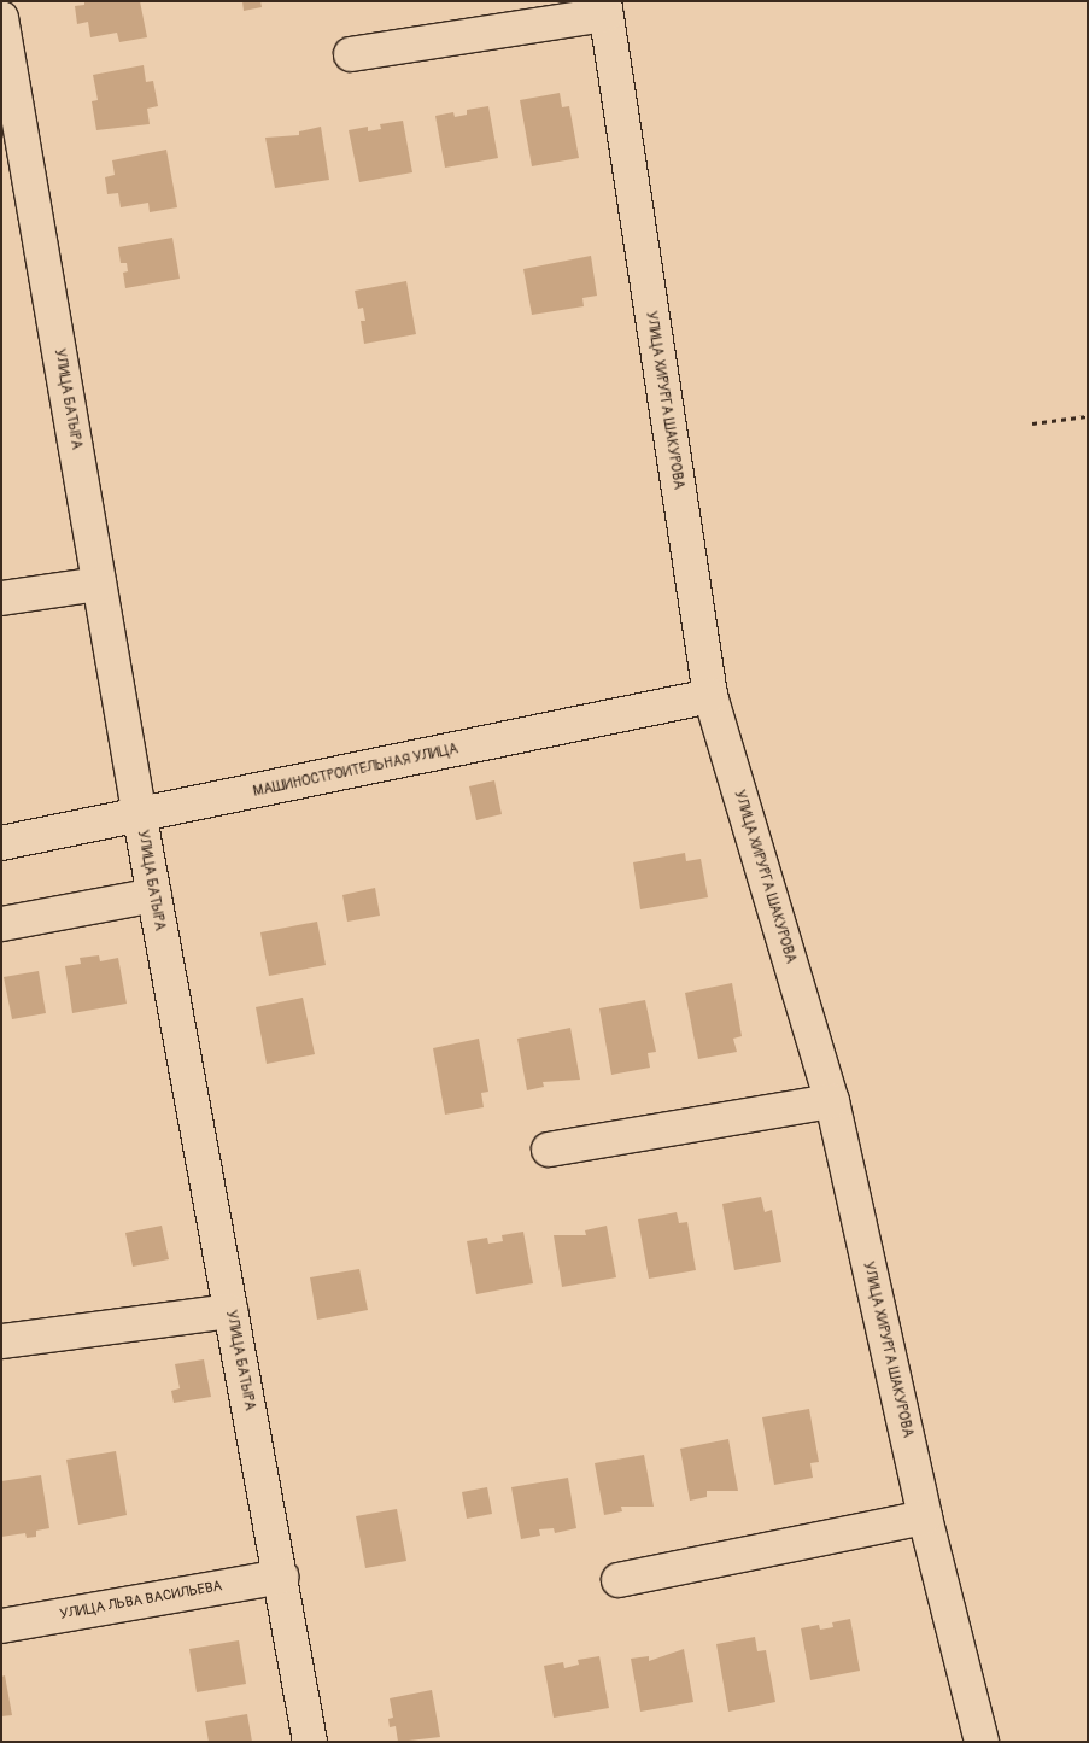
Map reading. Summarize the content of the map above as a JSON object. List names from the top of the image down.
{
  "streets": {
    "street": [
      "УЛИЦА БАТЫРА",
      "УЛИЦА ХИРУРГА ШАКУРОВА",
      "МАШИНОСТРОИТЕЛЬНАЯ УЛИЦА",
      "УЛИЦА ЛЬВА ВАСИЛЬЕВА"
    ]
  },
  "crossings": [
    ["УЛИЦА БАТЫРА", "МАШИНОСТРОИТЕЛЬНАЯ УЛИЦА"],
    ["УЛИЦА БАТЫРА", "УЛИЦА ЛЬВА ВАСИЛЬЕВА"],
    ["УЛИЦА ХИРУРГА ШАКУРОВА", "МАШИНОСТРОИТЕЛЬНАЯ УЛИЦА"]
  ]
}
